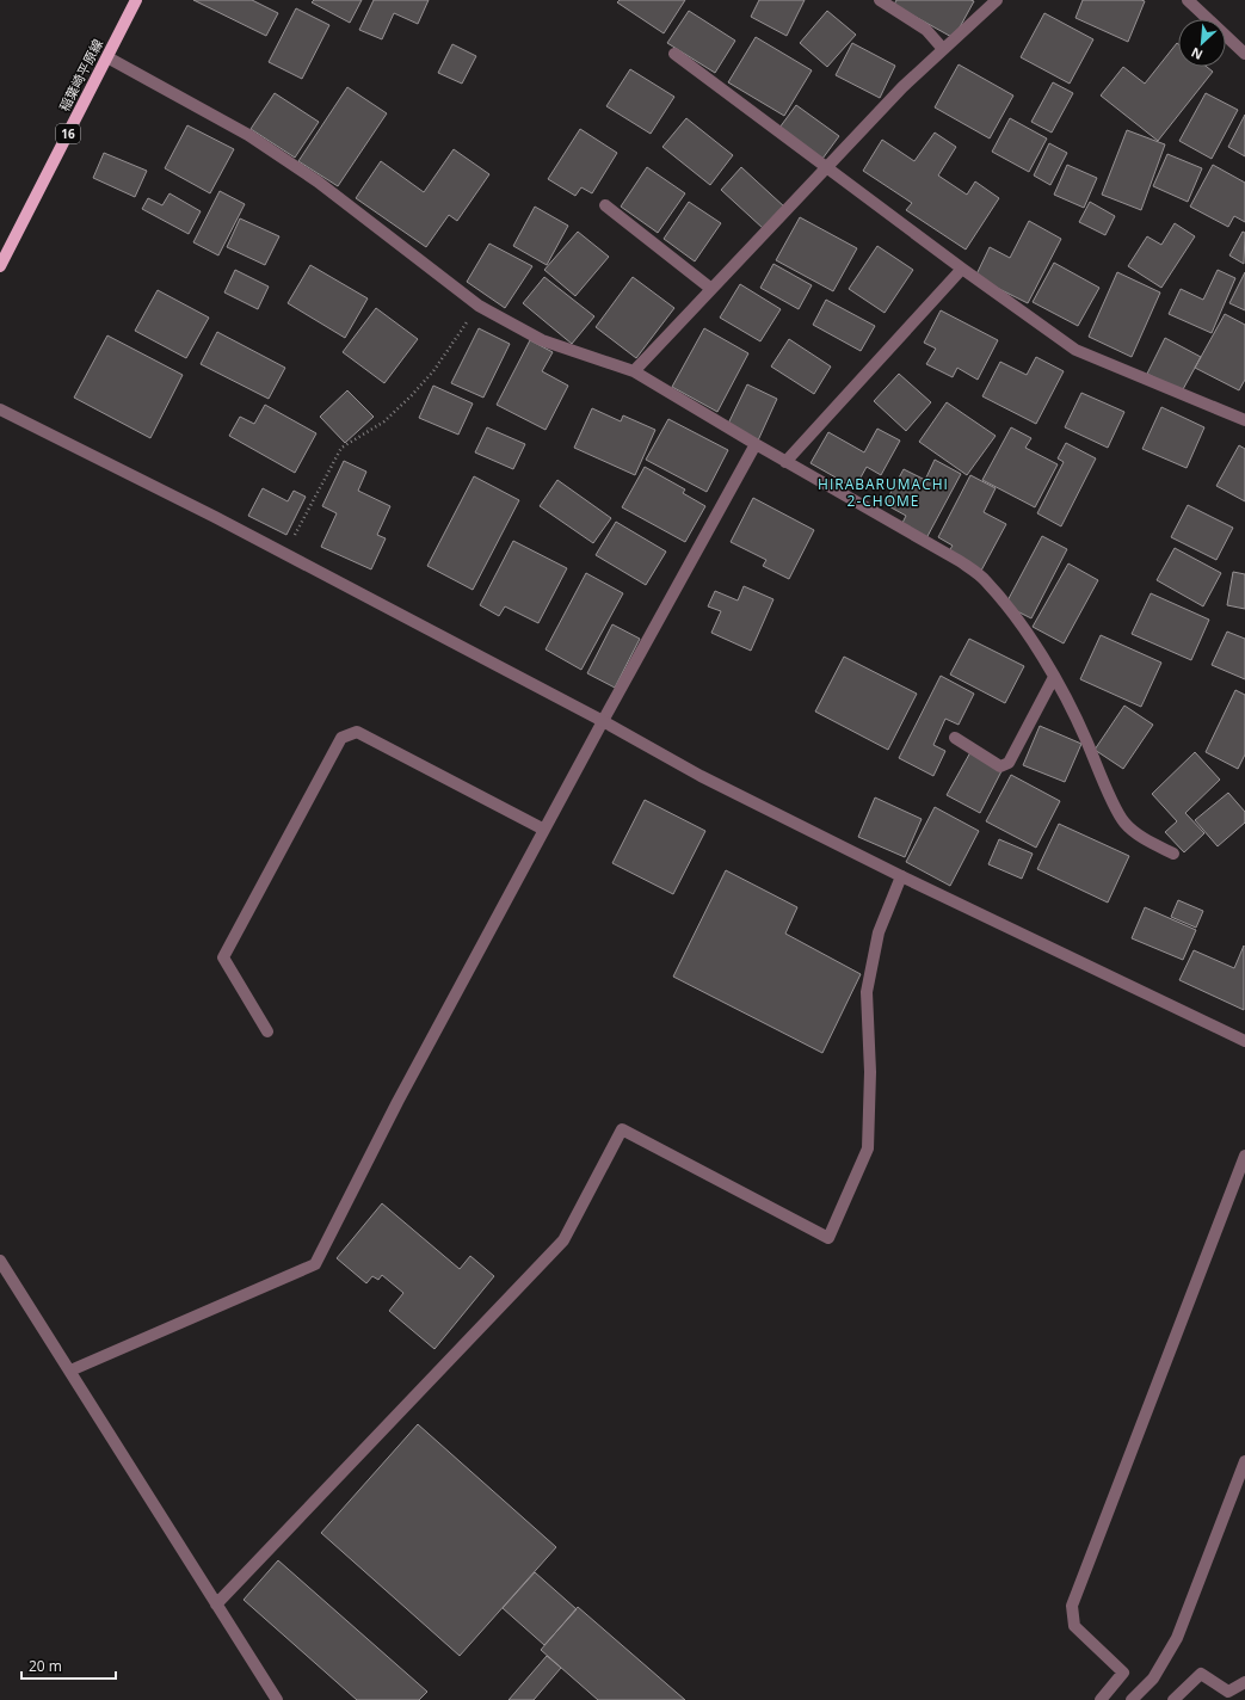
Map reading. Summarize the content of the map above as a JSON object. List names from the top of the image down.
{
  "streets": {
    "main road": ["稲葉崎平原線", "16"]
  },
  "districts": ["HIRABARUMACHI 2-CHOME"],
  "scale_bar": "20 m",
  "north": "bottom left"
}
